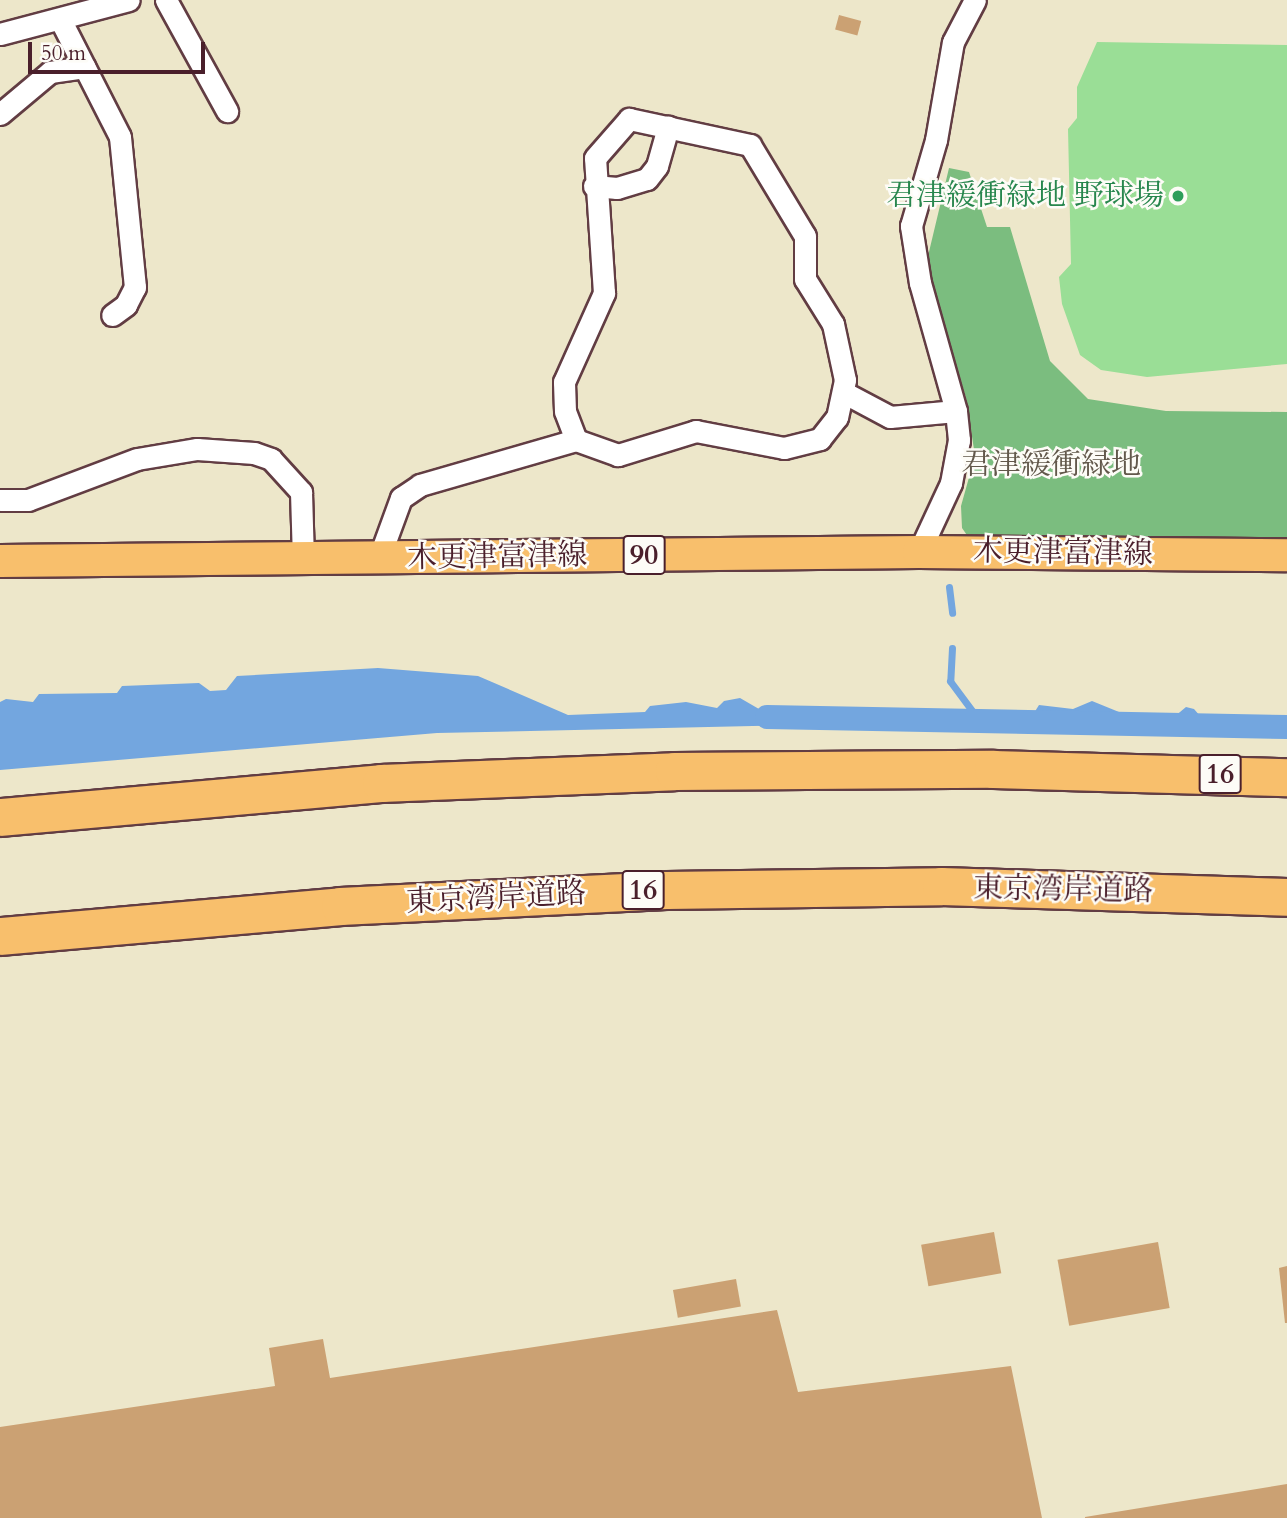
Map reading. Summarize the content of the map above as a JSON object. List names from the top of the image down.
{
  "streets": {
    "highway": ["16", "東京湾岸道路"],
    "main road": ["木更津富津線", "90"]
  },
  "parks": ["君津緩衝緑地"],
  "places": ["君津緩衝緑地 野球場"],
  "scale_bar": "50 m"
}
